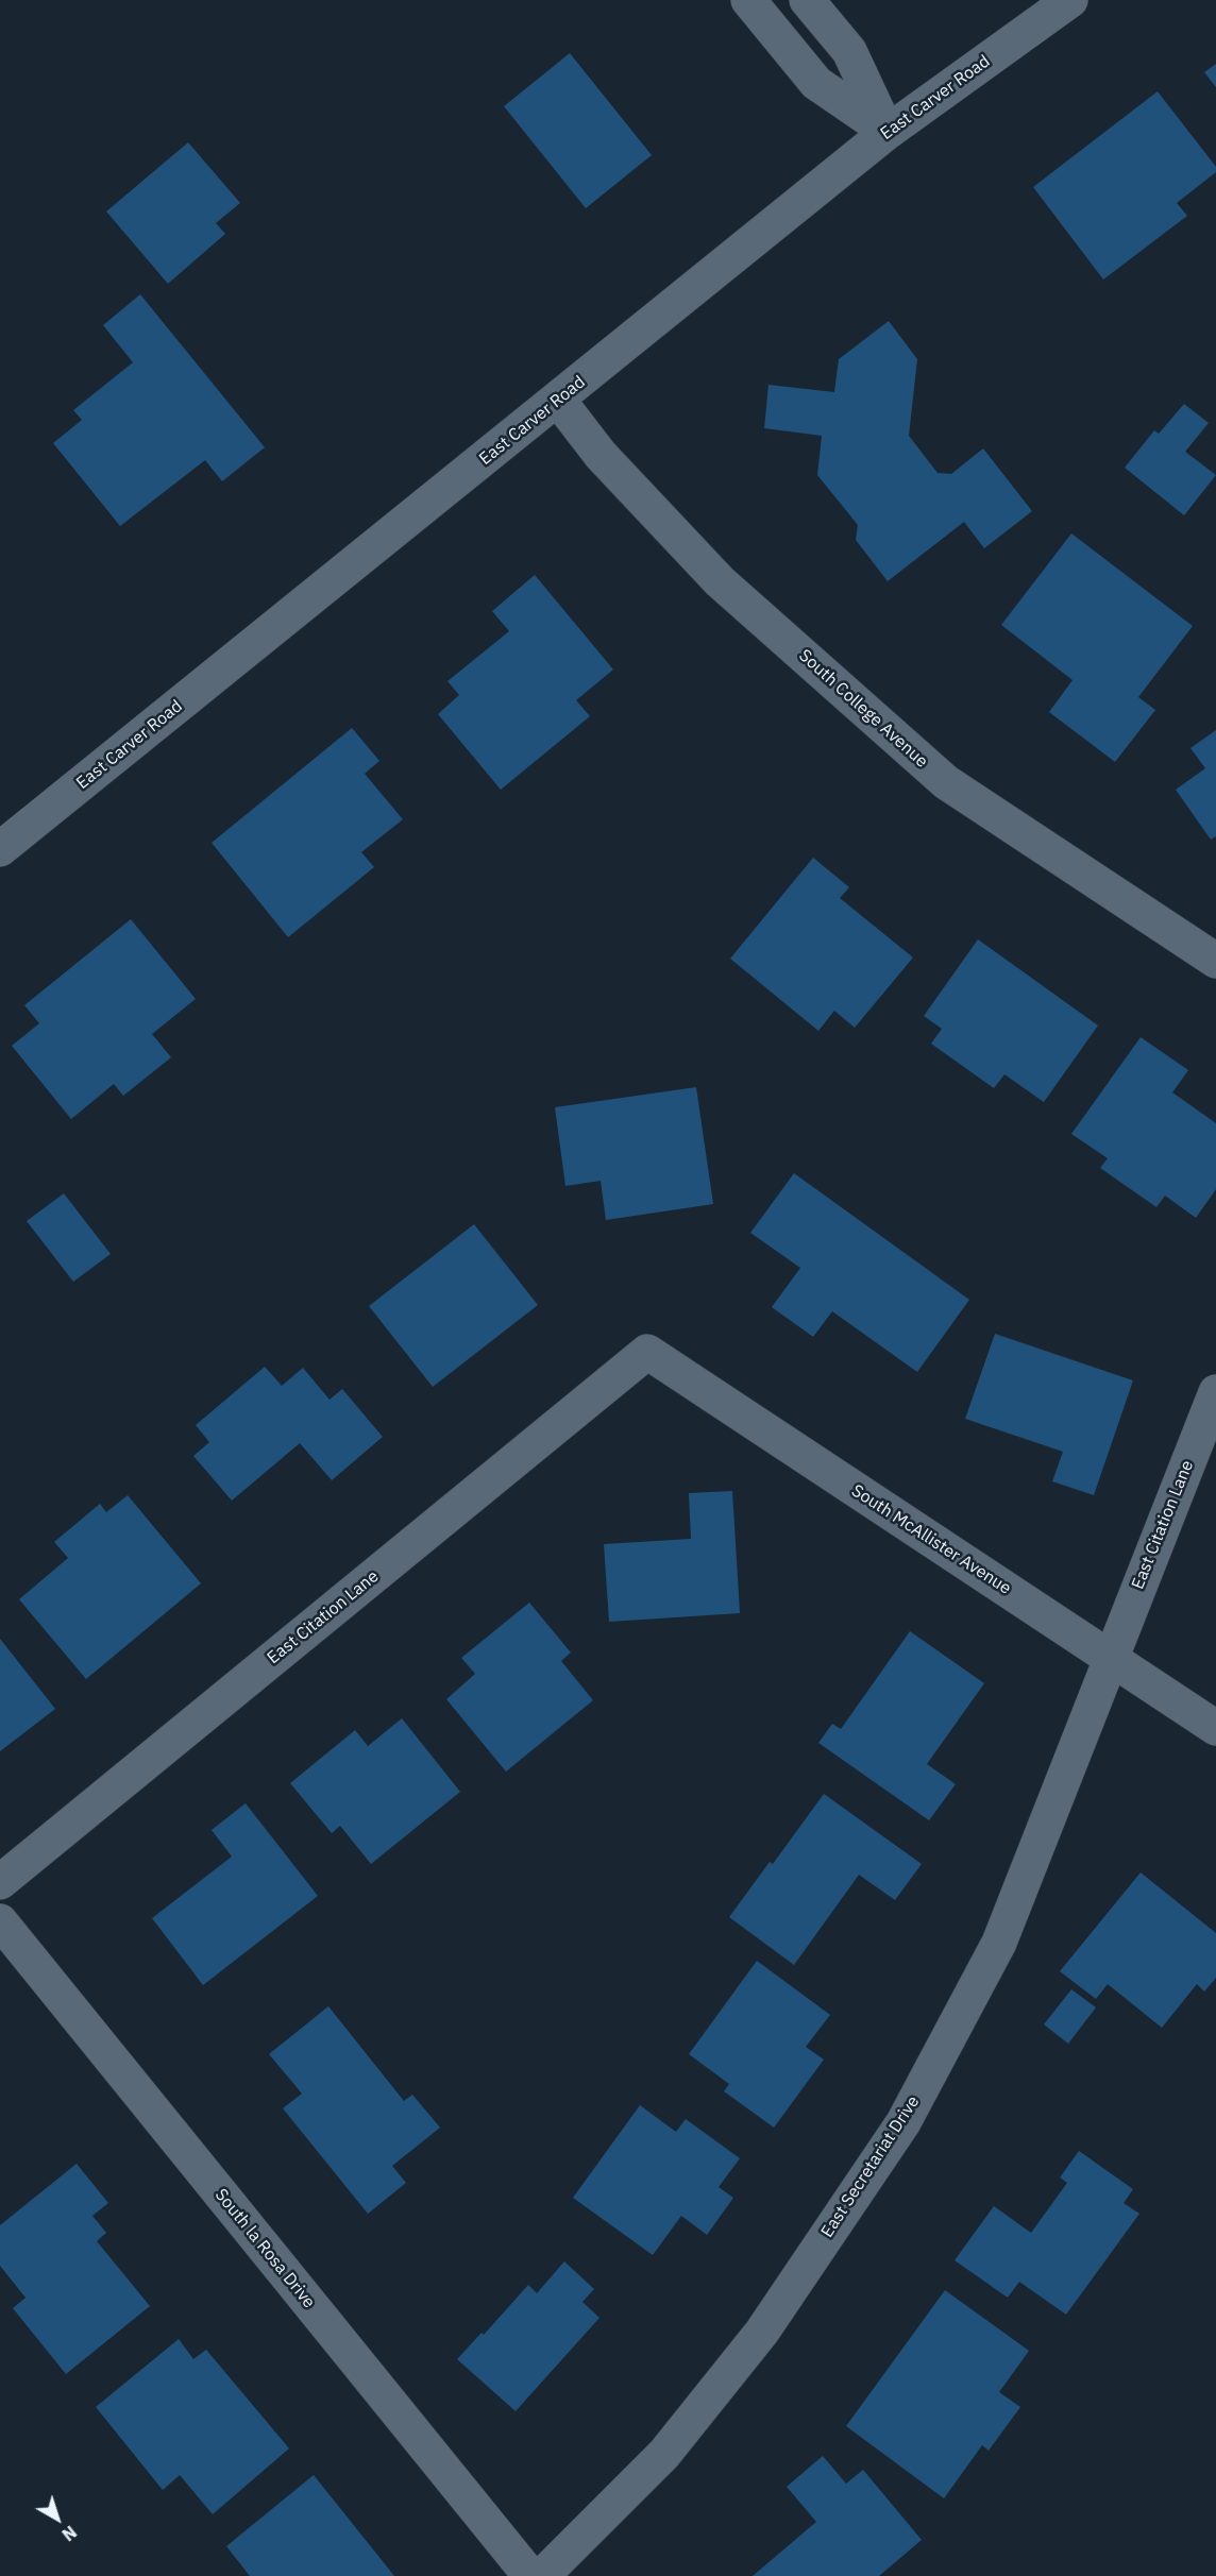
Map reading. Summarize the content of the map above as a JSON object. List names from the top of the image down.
{
  "streets": {
    "street": [
      "East Carver Road",
      "South College Avenue",
      "East Citation Lane",
      "South McAllister Avenue",
      "East Secretariat Drive",
      "South la Rosa Drive"
    ]
  },
  "crossings": [
    ["East Carver Road", "South College Avenue"],
    ["East Citation Lane", "South McAllister Avenue"],
    ["East Citation Lane", "East Secretariat Drive"],
    ["South McAllister Avenue", "East Secretariat Drive"]
  ],
  "north": "bottom right"
}
